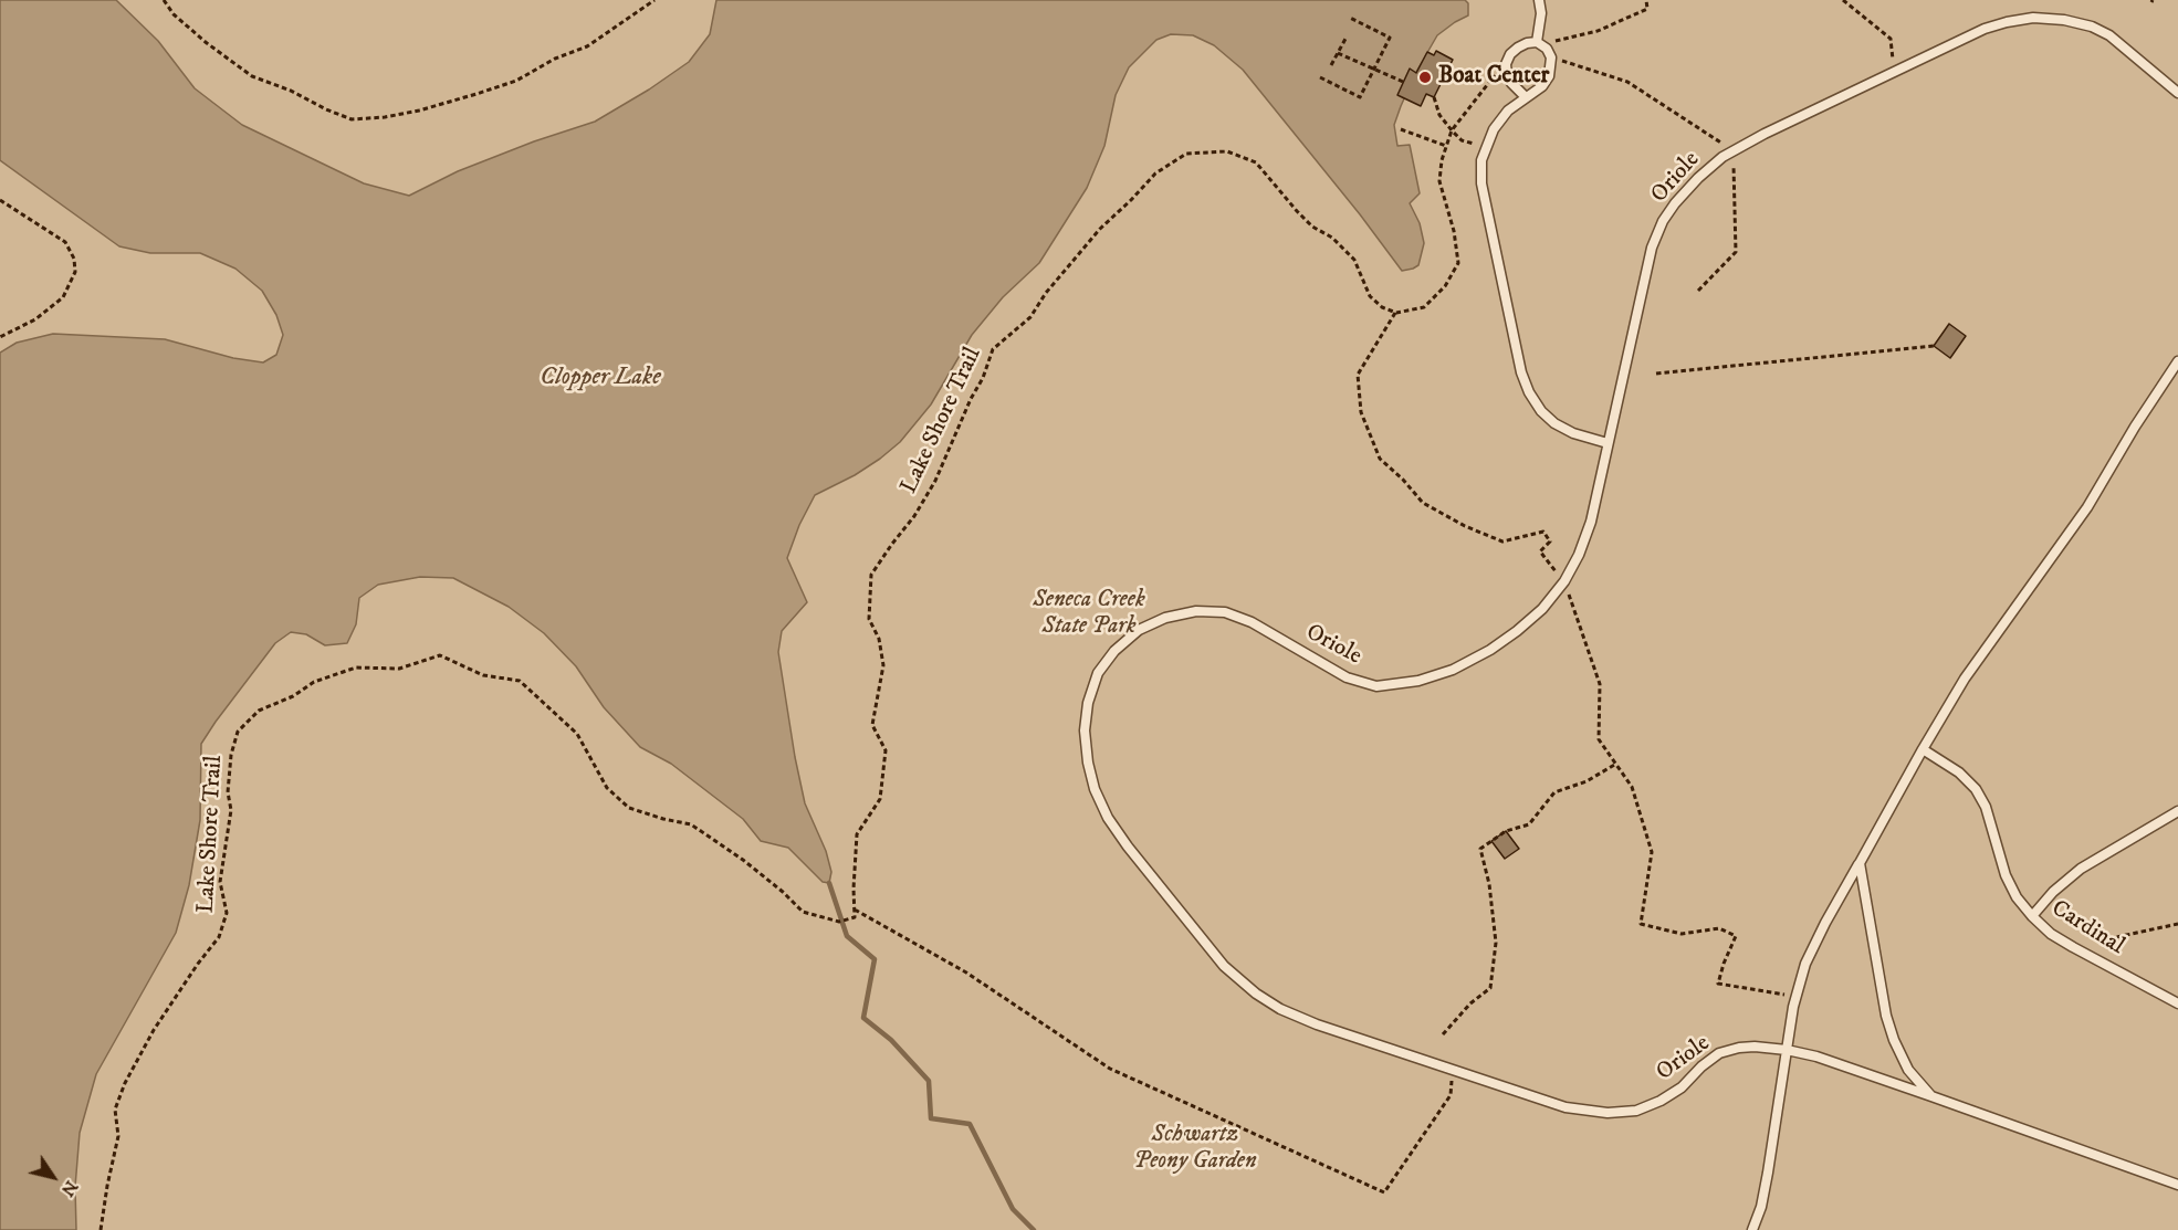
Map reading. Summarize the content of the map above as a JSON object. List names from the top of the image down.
{
  "streets": {
    "lane": ["Oriole", "Cardinal"],
    "path": ["Lake Shore Trail"]
  },
  "water": ["Clopper Lake"],
  "parks": ["Seneca Creek State Park", "Schwartz Peony Garden"],
  "places": ["Boat Center"],
  "north": "bottom right"
}
